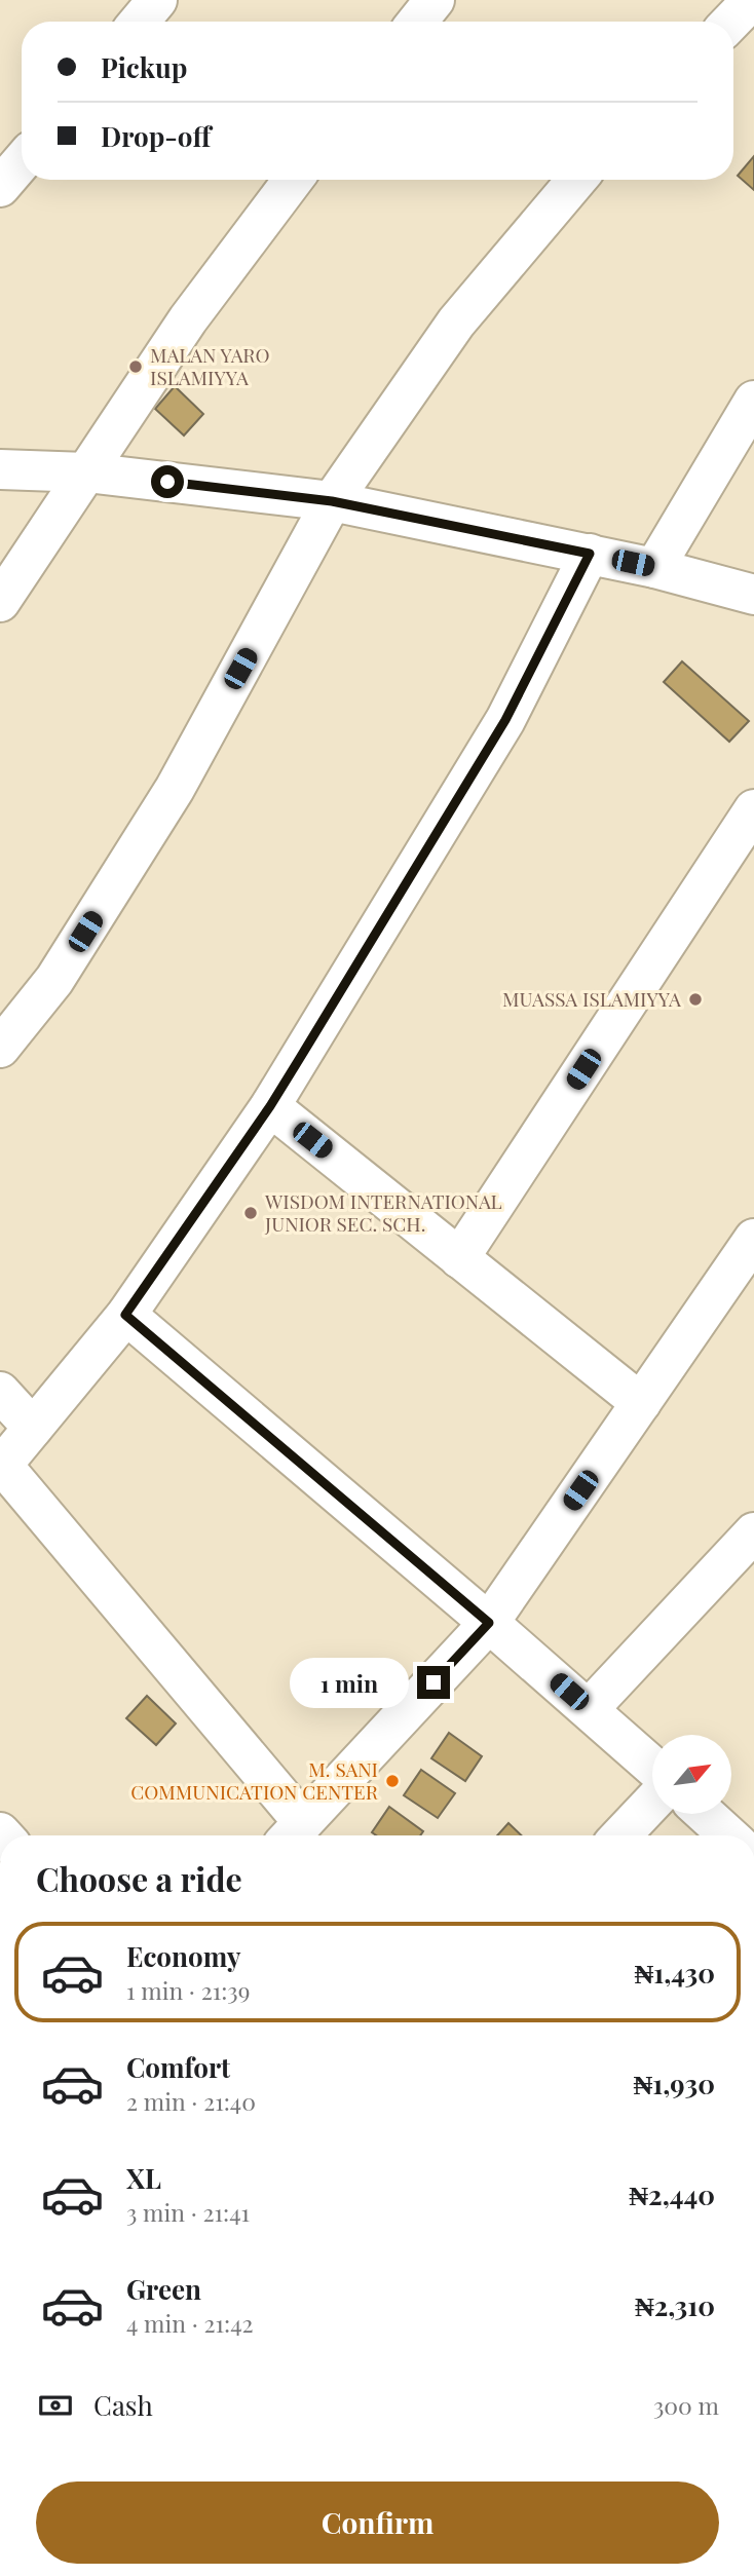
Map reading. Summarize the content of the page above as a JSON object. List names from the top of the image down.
{
  "places": [
    "MALAN YARO ISLAMIYYA",
    "MUASSA ISLAMIYYA",
    "WISDOM INTERNATIONAL JUNIOR SEC. SCH.",
    "M. SANI COMMUNICATION CENTER"
  ],
  "north": "top right",
  "page": {
    "banner": ["Pickup", "Drop-off"],
    "bubble": "1 min",
    "heading": "Choose a ride",
    "list": [
      {
        "name": "Economy",
        "note": "1 min · 21:39",
        "value": "₦1,430"
      },
      {
        "name": "Comfort",
        "note": "2 min · 21:40",
        "value": "₦1,930"
      },
      {
        "name": "XL",
        "note": "3 min · 21:41",
        "value": "₦2,440"
      },
      {
        "name": "Green",
        "note": "4 min · 21:42",
        "value": "₦2,310"
      }
    ],
    "pay": ["Cash", "300 m"],
    "buttons": "Confirm"
  }
}
